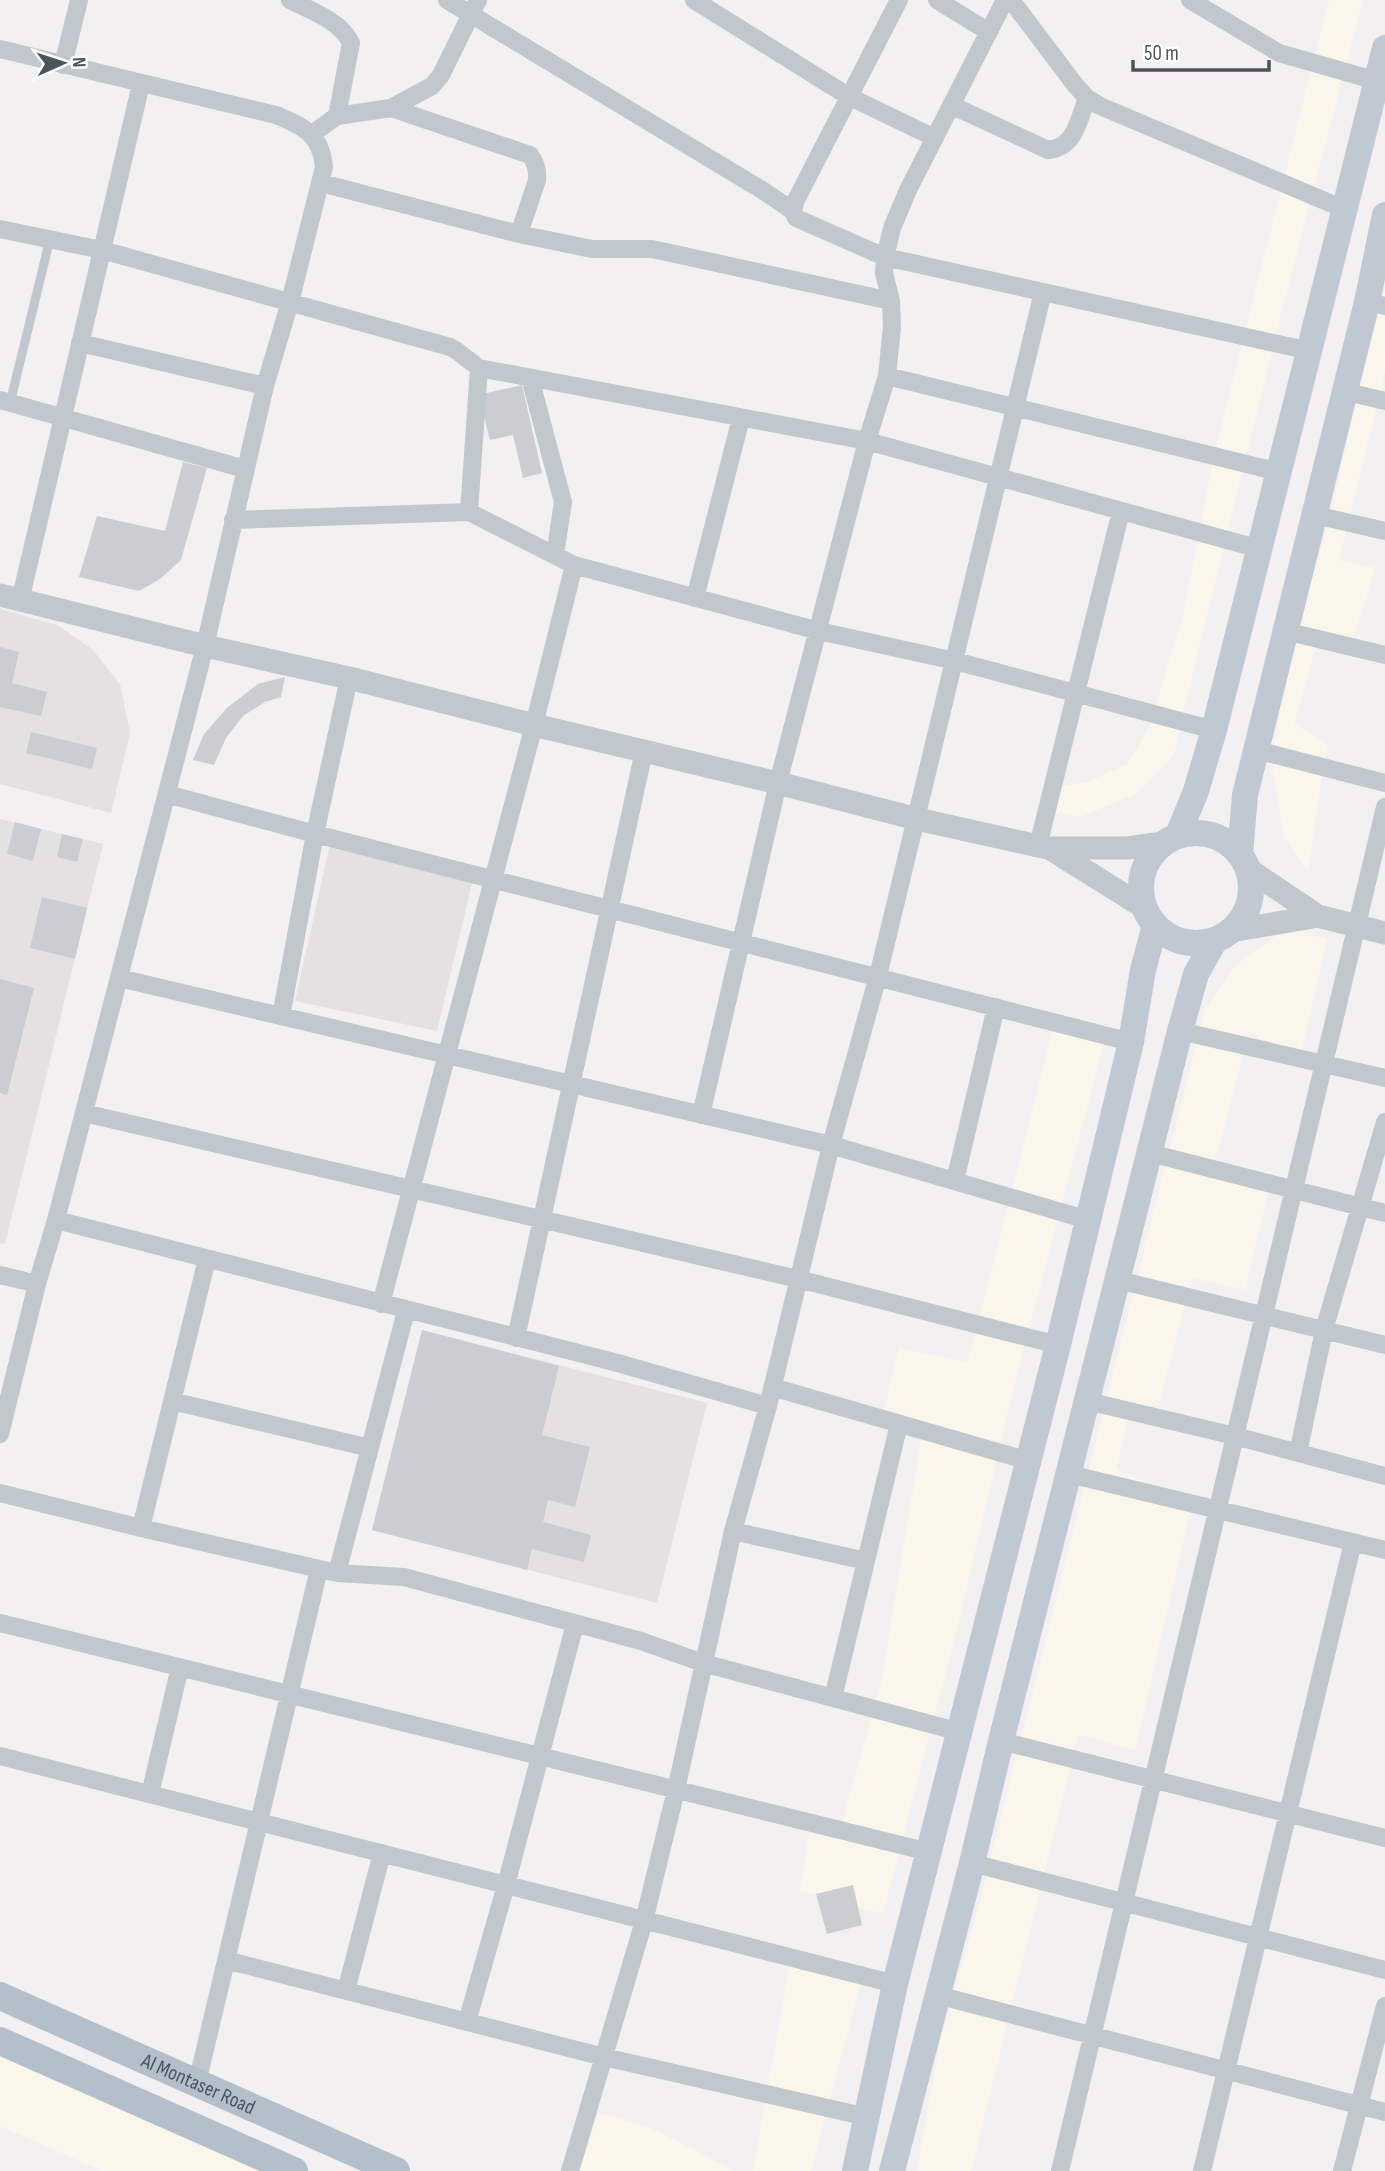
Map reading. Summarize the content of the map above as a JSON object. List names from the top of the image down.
{
  "streets": {
    "main road": ["Al Montaser Road"]
  },
  "scale_bar": "50 m",
  "north": "right"
}
